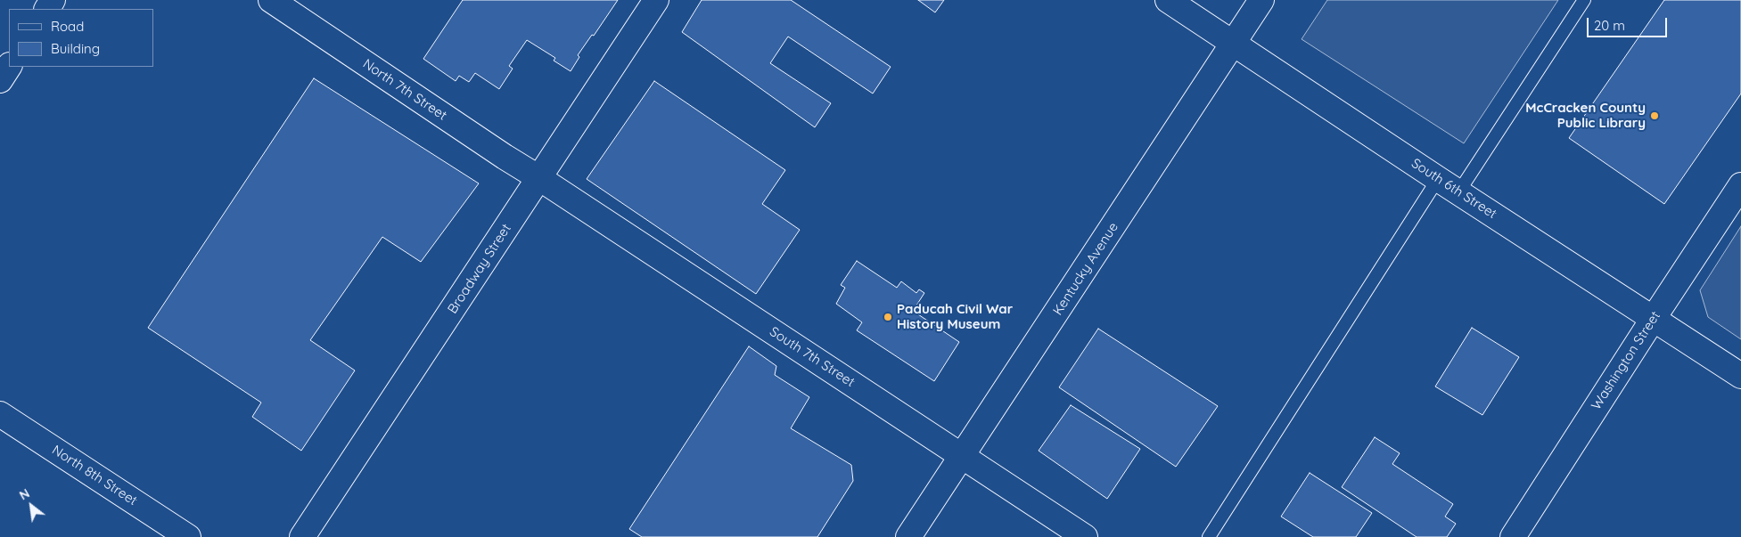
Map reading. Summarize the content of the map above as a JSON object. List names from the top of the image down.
{
  "streets": {
    "street": [
      "North 7th Street",
      "South 6th Street",
      "Broadway Street",
      "Kentucky Avenue",
      "South 7th Street",
      "Washington Street",
      "North 8th Street"
    ]
  },
  "crossings": [
    ["North 7th Street", "Broadway Street"],
    ["North 7th Street", "South 7th Street"],
    ["South 6th Street", "Kentucky Avenue"],
    ["South 6th Street", "Washington Street"],
    ["Broadway Street", "South 7th Street"],
    ["Kentucky Avenue", "South 7th Street"]
  ],
  "places": ["McCracken County Public Library", "Paducah Civil War History Museum"],
  "legend": ["Road", "Building"],
  "scale_bar": "20 m",
  "north": "top left"
}
